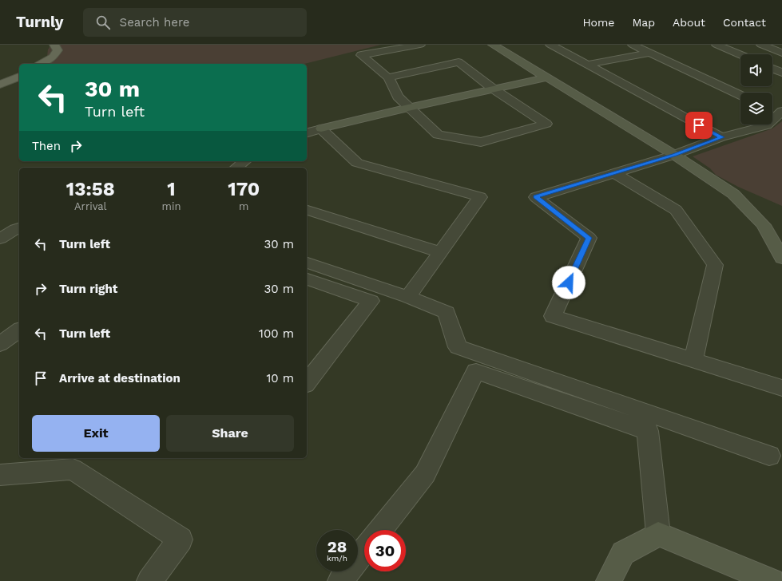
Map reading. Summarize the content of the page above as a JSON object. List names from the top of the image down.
{
  "page": {
    "header": "Turnly",
    "search": "Search here",
    "nav": [
      "Home",
      "Map",
      "About",
      "Contact"
    ],
    "turn": ["30 m", "Turn left"],
    "then": "Then",
    "eta": [
      "13:58",
      "Arrival",
      "1",
      "min",
      "170",
      "m"
    ],
    "list": [
      {
        "name": "Turn left",
        "value": "30 m"
      },
      {
        "name": "Turn right",
        "value": "30 m"
      },
      {
        "name": "Turn left",
        "value": "100 m"
      },
      {
        "name": "Arrive at destination",
        "value": "10 m"
      }
    ],
    "buttons": ["Exit", "Share"],
    "speed": "28 km/h",
    "limit": "30"
  }
}
